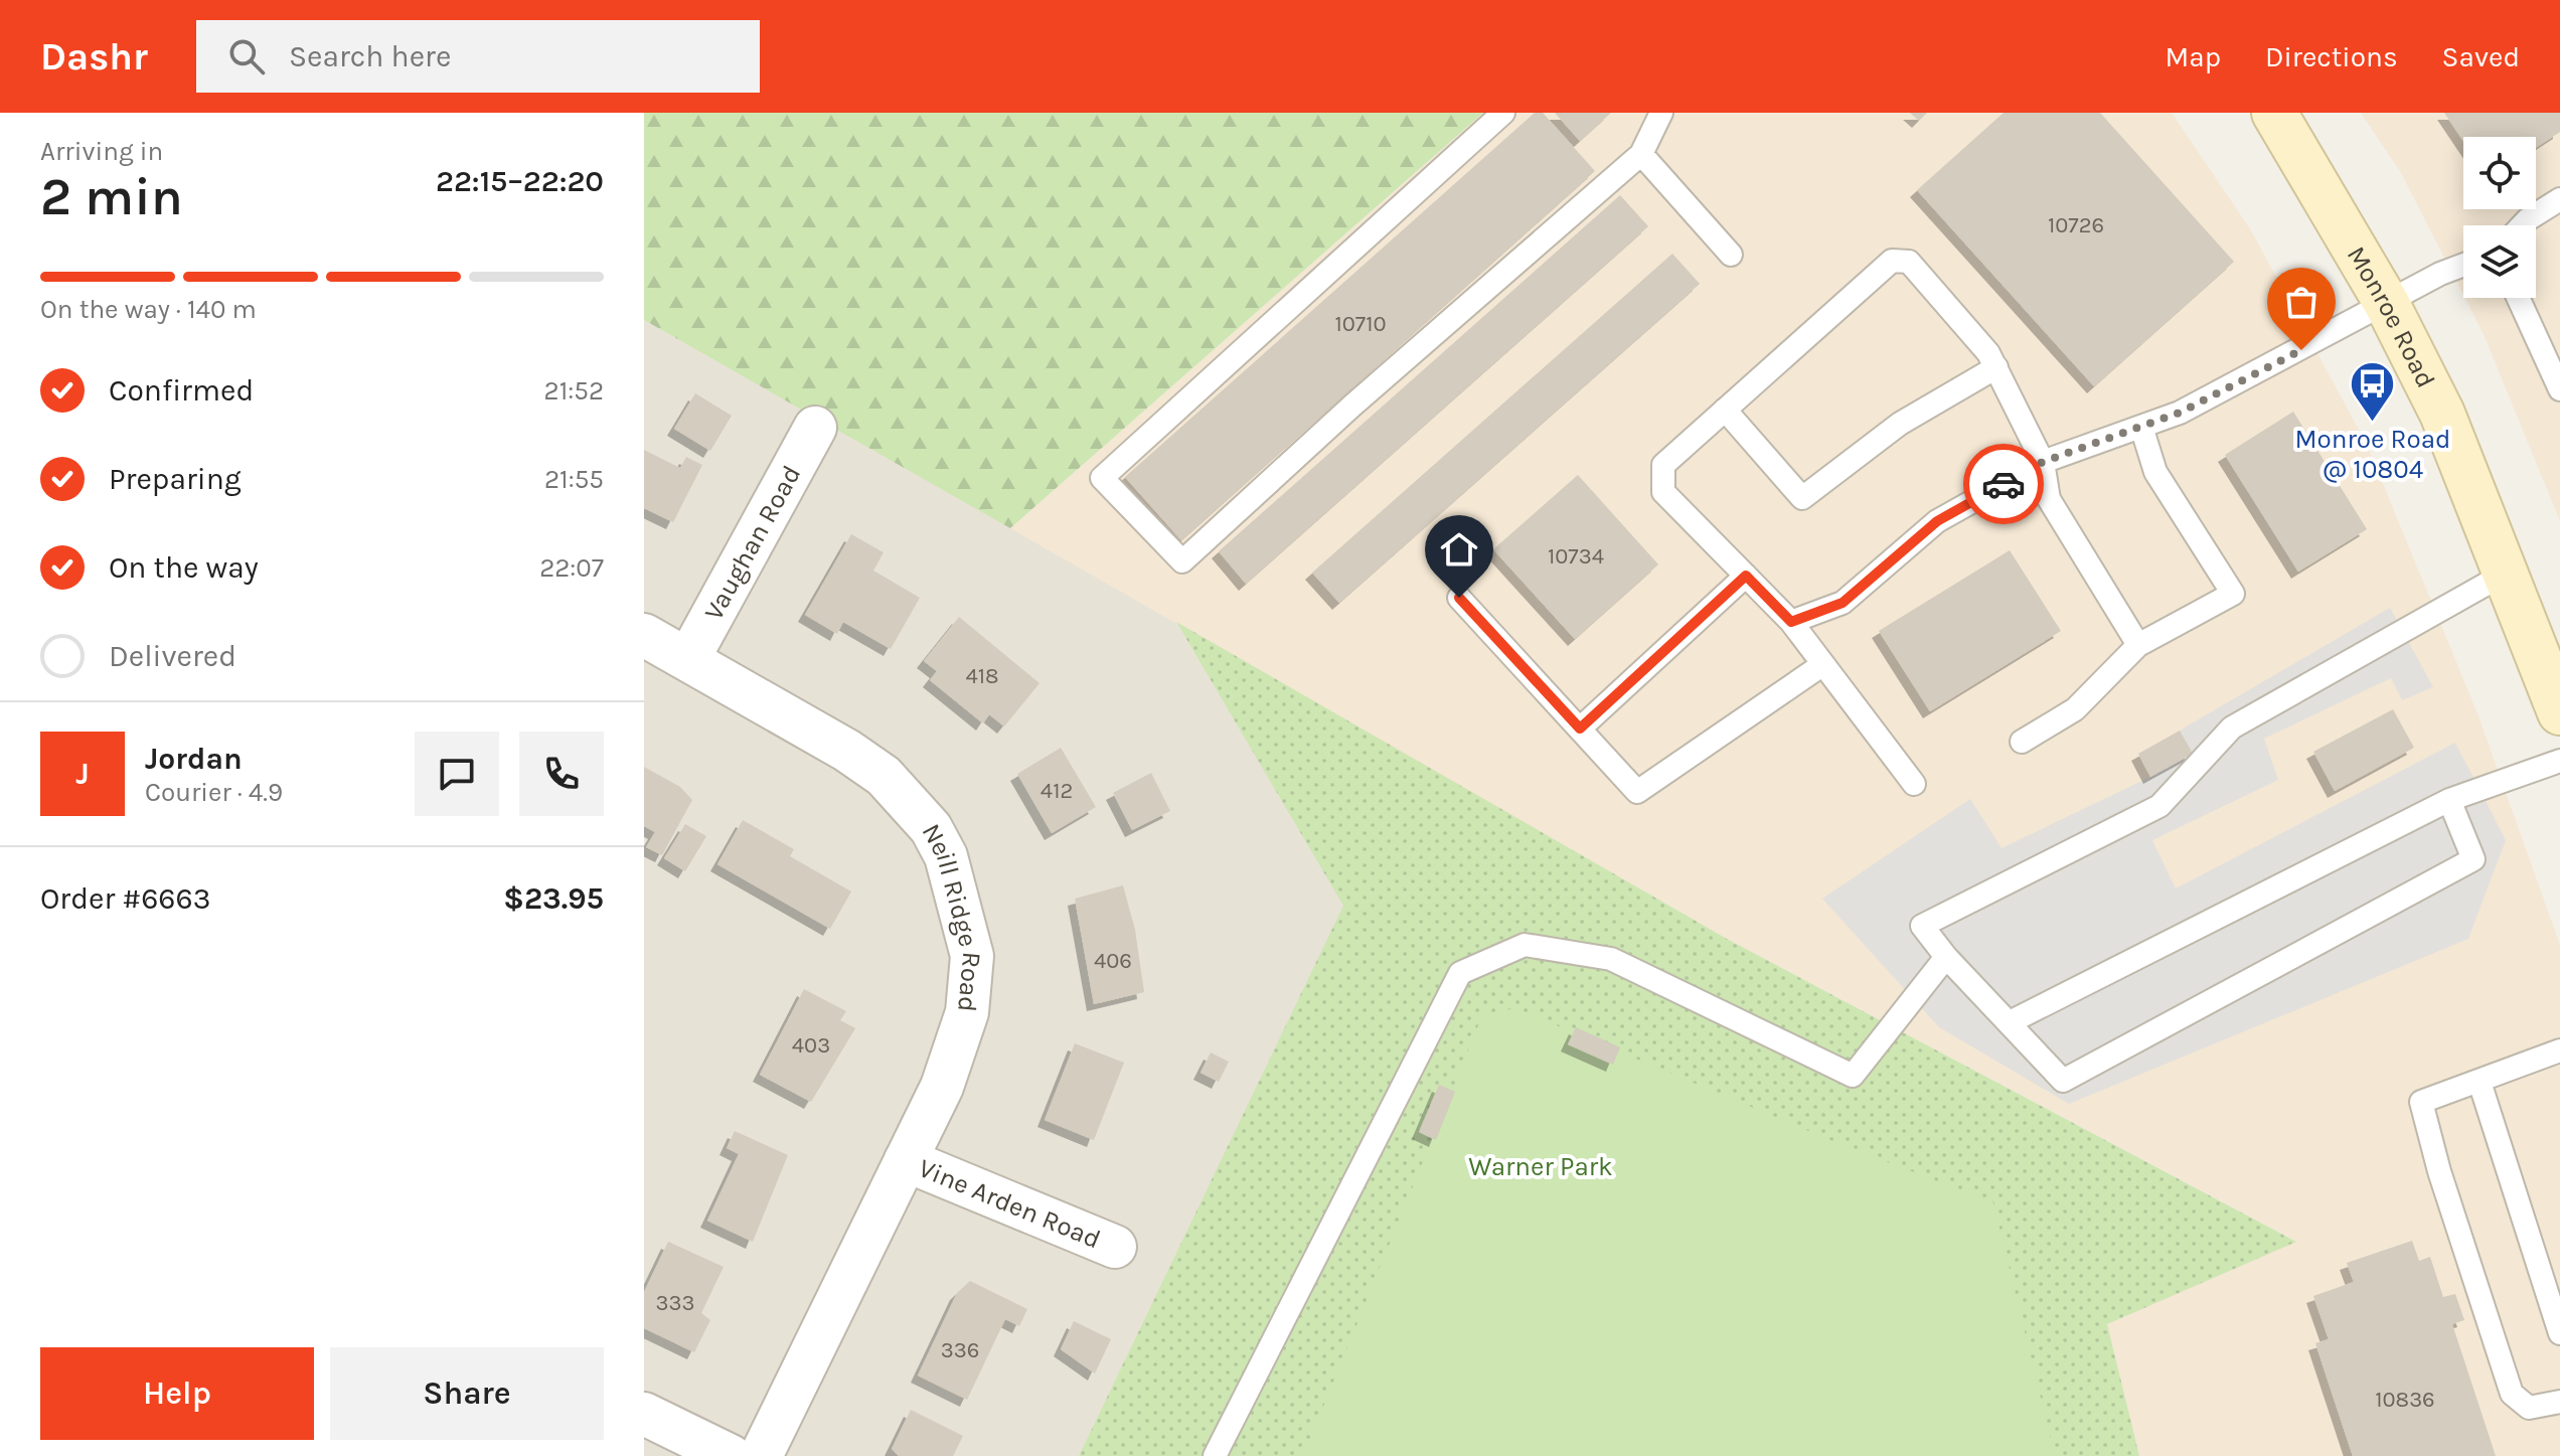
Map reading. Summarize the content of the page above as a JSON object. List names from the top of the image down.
{
  "streets": {
    "main road": ["Monroe Road"],
    "street": ["Vaughan Road", "Neill Ridge Road", "Vine Arden Road"]
  },
  "crossings": [
    ["Vaughan Road", "Neill Ridge Road"],
    ["Neill Ridge Road", "Vine Arden Road"]
  ],
  "parks": ["Warner Park"],
  "places": {
    "bus stop": ["Monroe Road @ 10804"]
  },
  "house_numbers": [
    "10726",
    "10710",
    "10734",
    "418",
    "412",
    "406",
    "403",
    "333",
    "336",
    "10836"
  ],
  "page": {
    "header": "Dashr",
    "search": "Search here",
    "nav": ["Map", "Directions", "Saved"],
    "heading": ["2 min", "Arriving in", "22:15–22:20"],
    "panel": [
      "Jordan",
      "Courier · 4.9",
      "Order #6663",
      "$23.95"
    ],
    "bar": "On the way · 140 m",
    "list": [
      ["Confirmed", "21:52"],
      ["Preparing", "21:55"],
      ["On the way", "22:07"],
      "Delivered"
    ],
    "round": "J",
    "buttons": ["Help", "Share"]
  }
}
